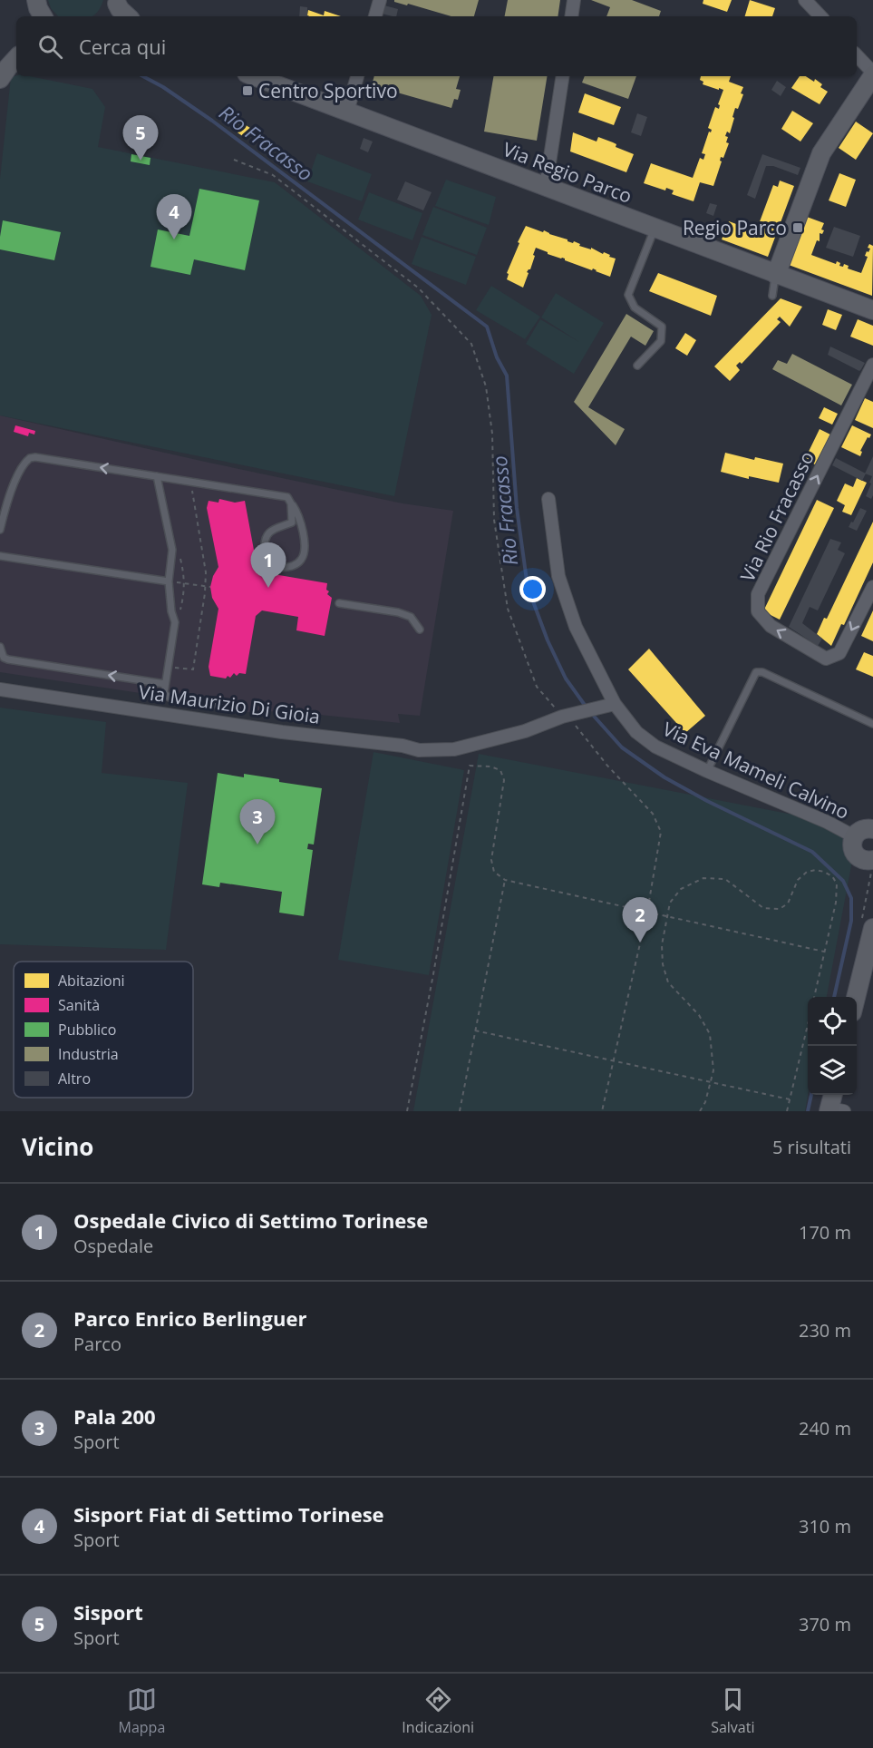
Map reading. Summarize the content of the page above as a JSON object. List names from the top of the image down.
{
  "streets": {
    "street": [
      "Via Regio Parco",
      "Via Rio Fracasso",
      "Via Maurizio Di Gioia",
      "Via Eva Mameli Calvino"
    ]
  },
  "crossings": [
    ["Via Maurizio Di Gioia", "Via Eva Mameli Calvino"]
  ],
  "water": ["Rio Fracasso"],
  "places": {
    "transit": ["Centro Sportivo", "Regio Parco"]
  },
  "legend": [
    "Abitazioni",
    "Sanità",
    "Pubblico",
    "Industria",
    "Altro"
  ],
  "page": {
    "search": "Cerca qui",
    "pins": [
      "5",
      "4",
      "1",
      "3",
      "2"
    ],
    "heading": ["Vicino", "5 risultati"],
    "list": [
      {
        "mark": "1",
        "name": "Ospedale Civico di Settimo Torinese",
        "note": "Ospedale",
        "value": "170 m"
      },
      {
        "mark": "2",
        "name": "Parco Enrico Berlinguer",
        "note": "Parco",
        "value": "230 m"
      },
      {
        "mark": "3",
        "name": "Pala 200",
        "note": "Sport",
        "value": "240 m"
      },
      {
        "mark": "4",
        "name": "Sisport Fiat di Settimo Torinese",
        "note": "Sport",
        "value": "310 m"
      },
      {
        "mark": "5",
        "name": "Sisport",
        "note": "Sport",
        "value": "370 m"
      }
    ],
    "nav": ["Mappa", "Indicazioni", "Salvati"]
  }
}
